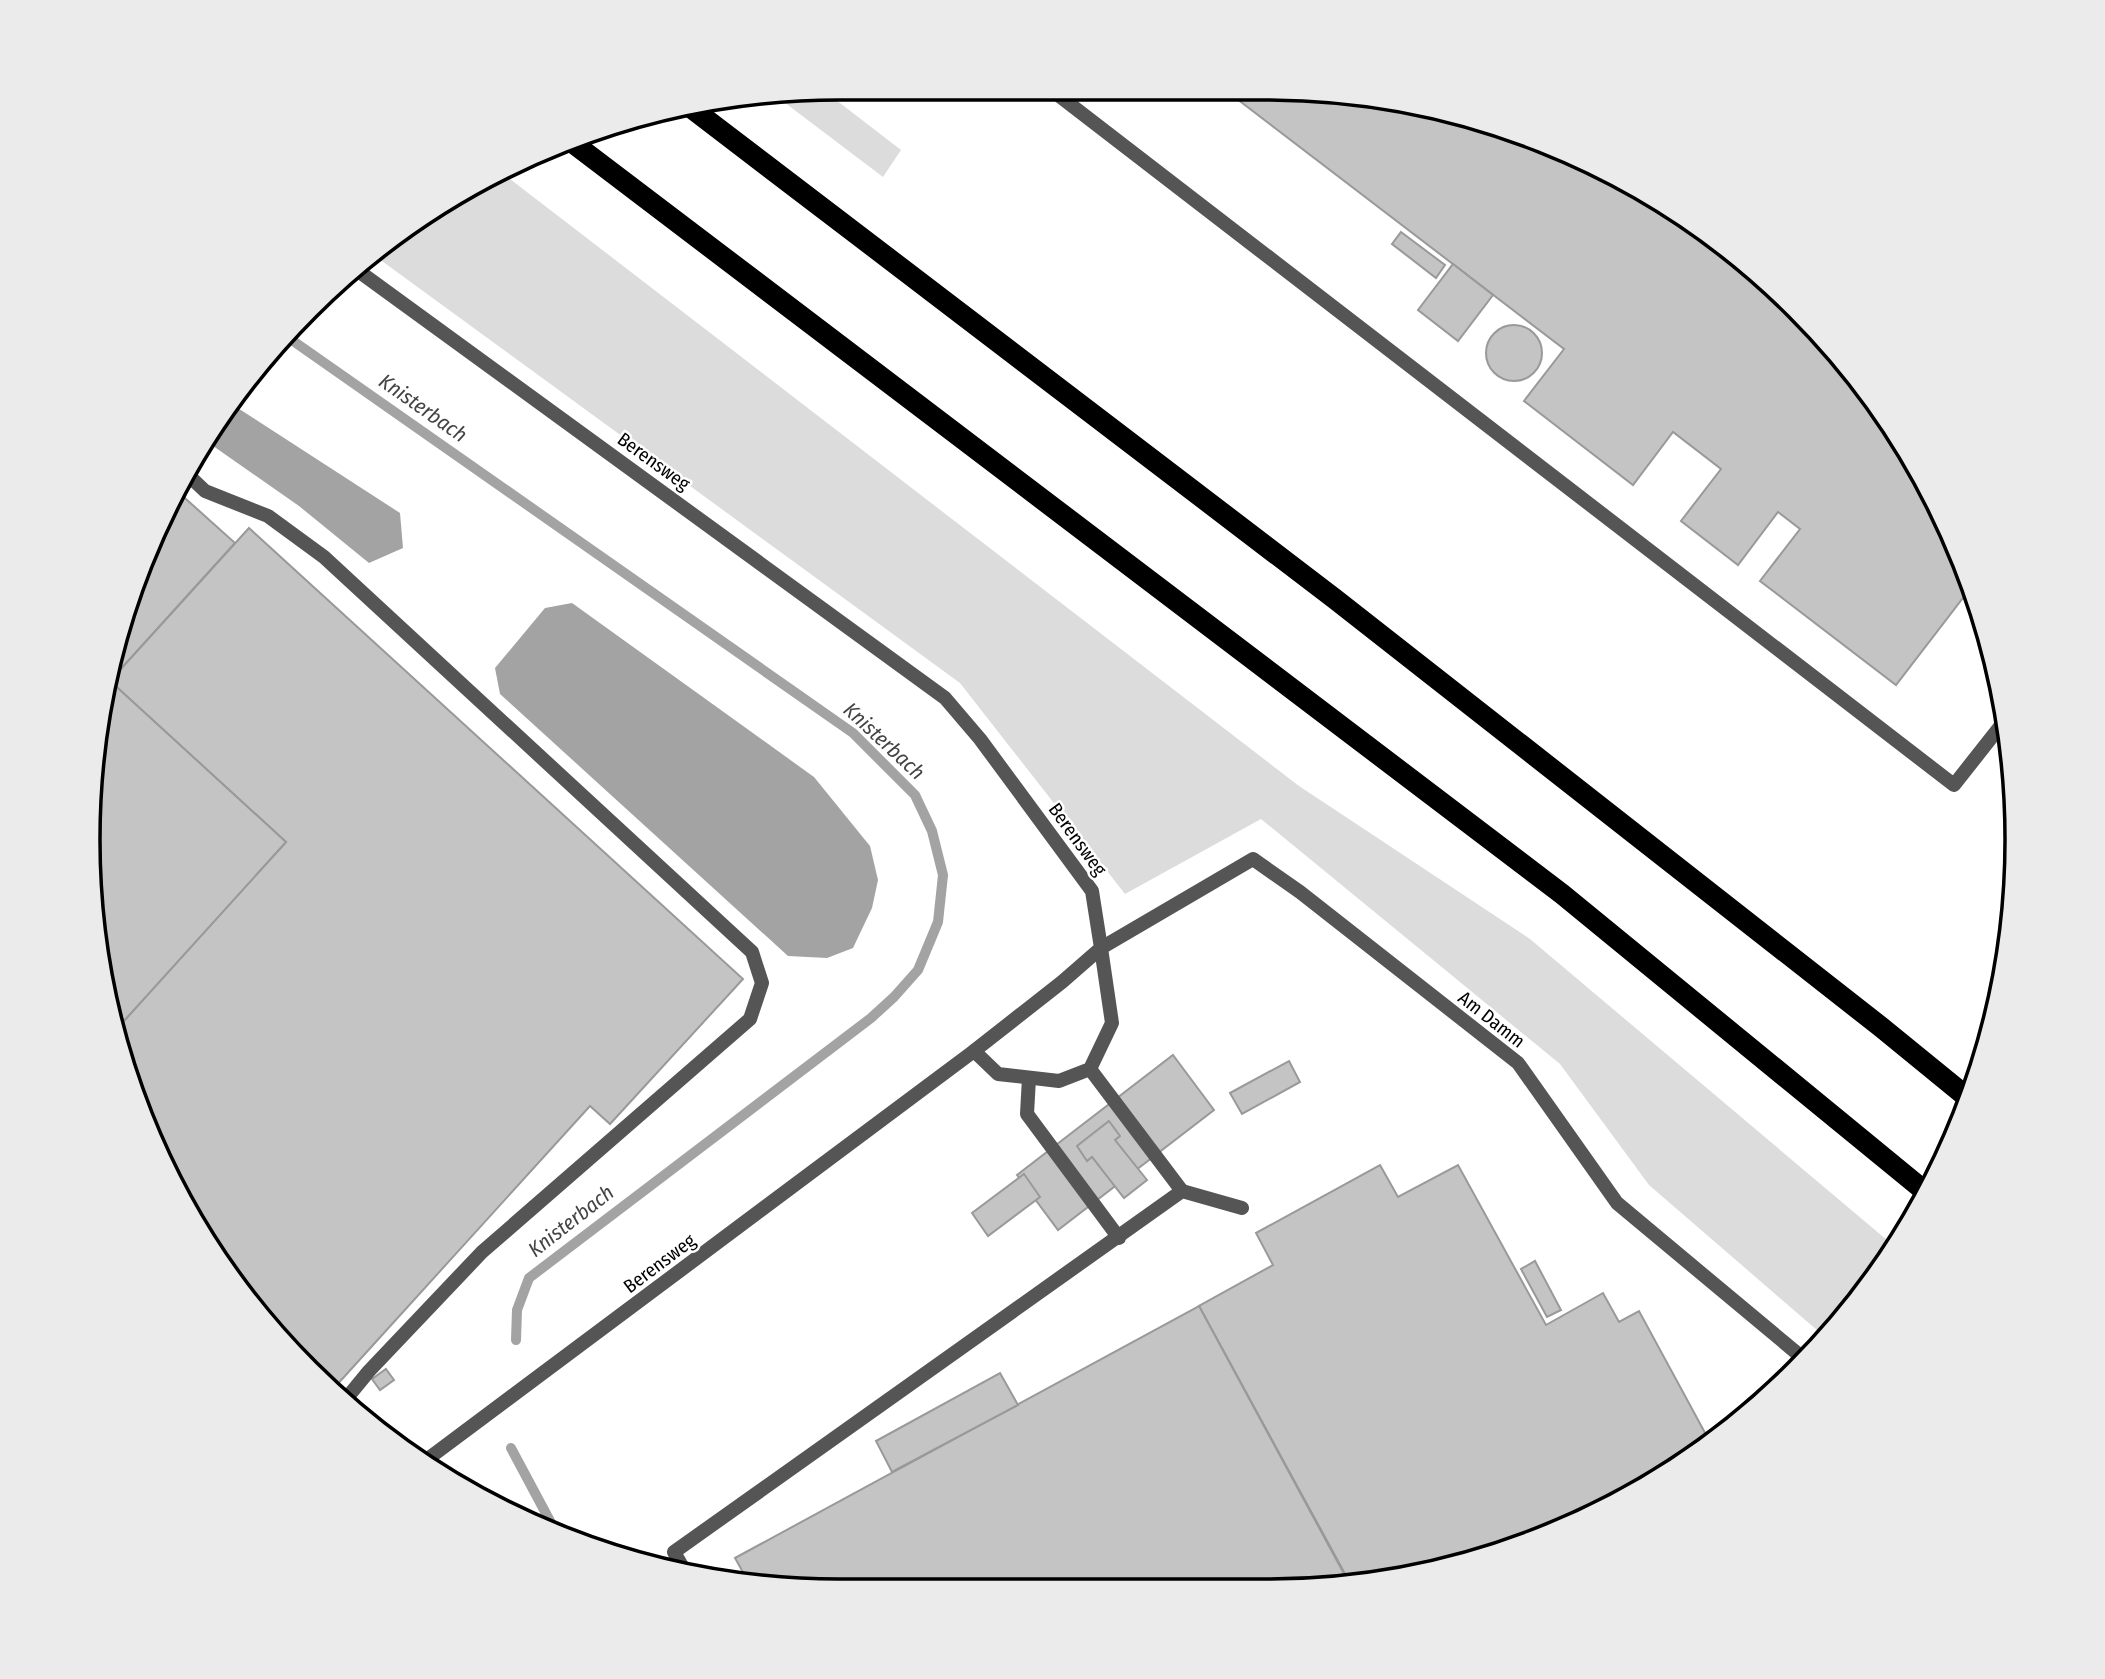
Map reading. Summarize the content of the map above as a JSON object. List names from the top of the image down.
{
  "streets": {
    "street": ["Berensweg", "Am Damm"]
  },
  "crossings": [
    ["Berensweg", "Am Damm"]
  ],
  "water": ["Knisterbach"]
}
